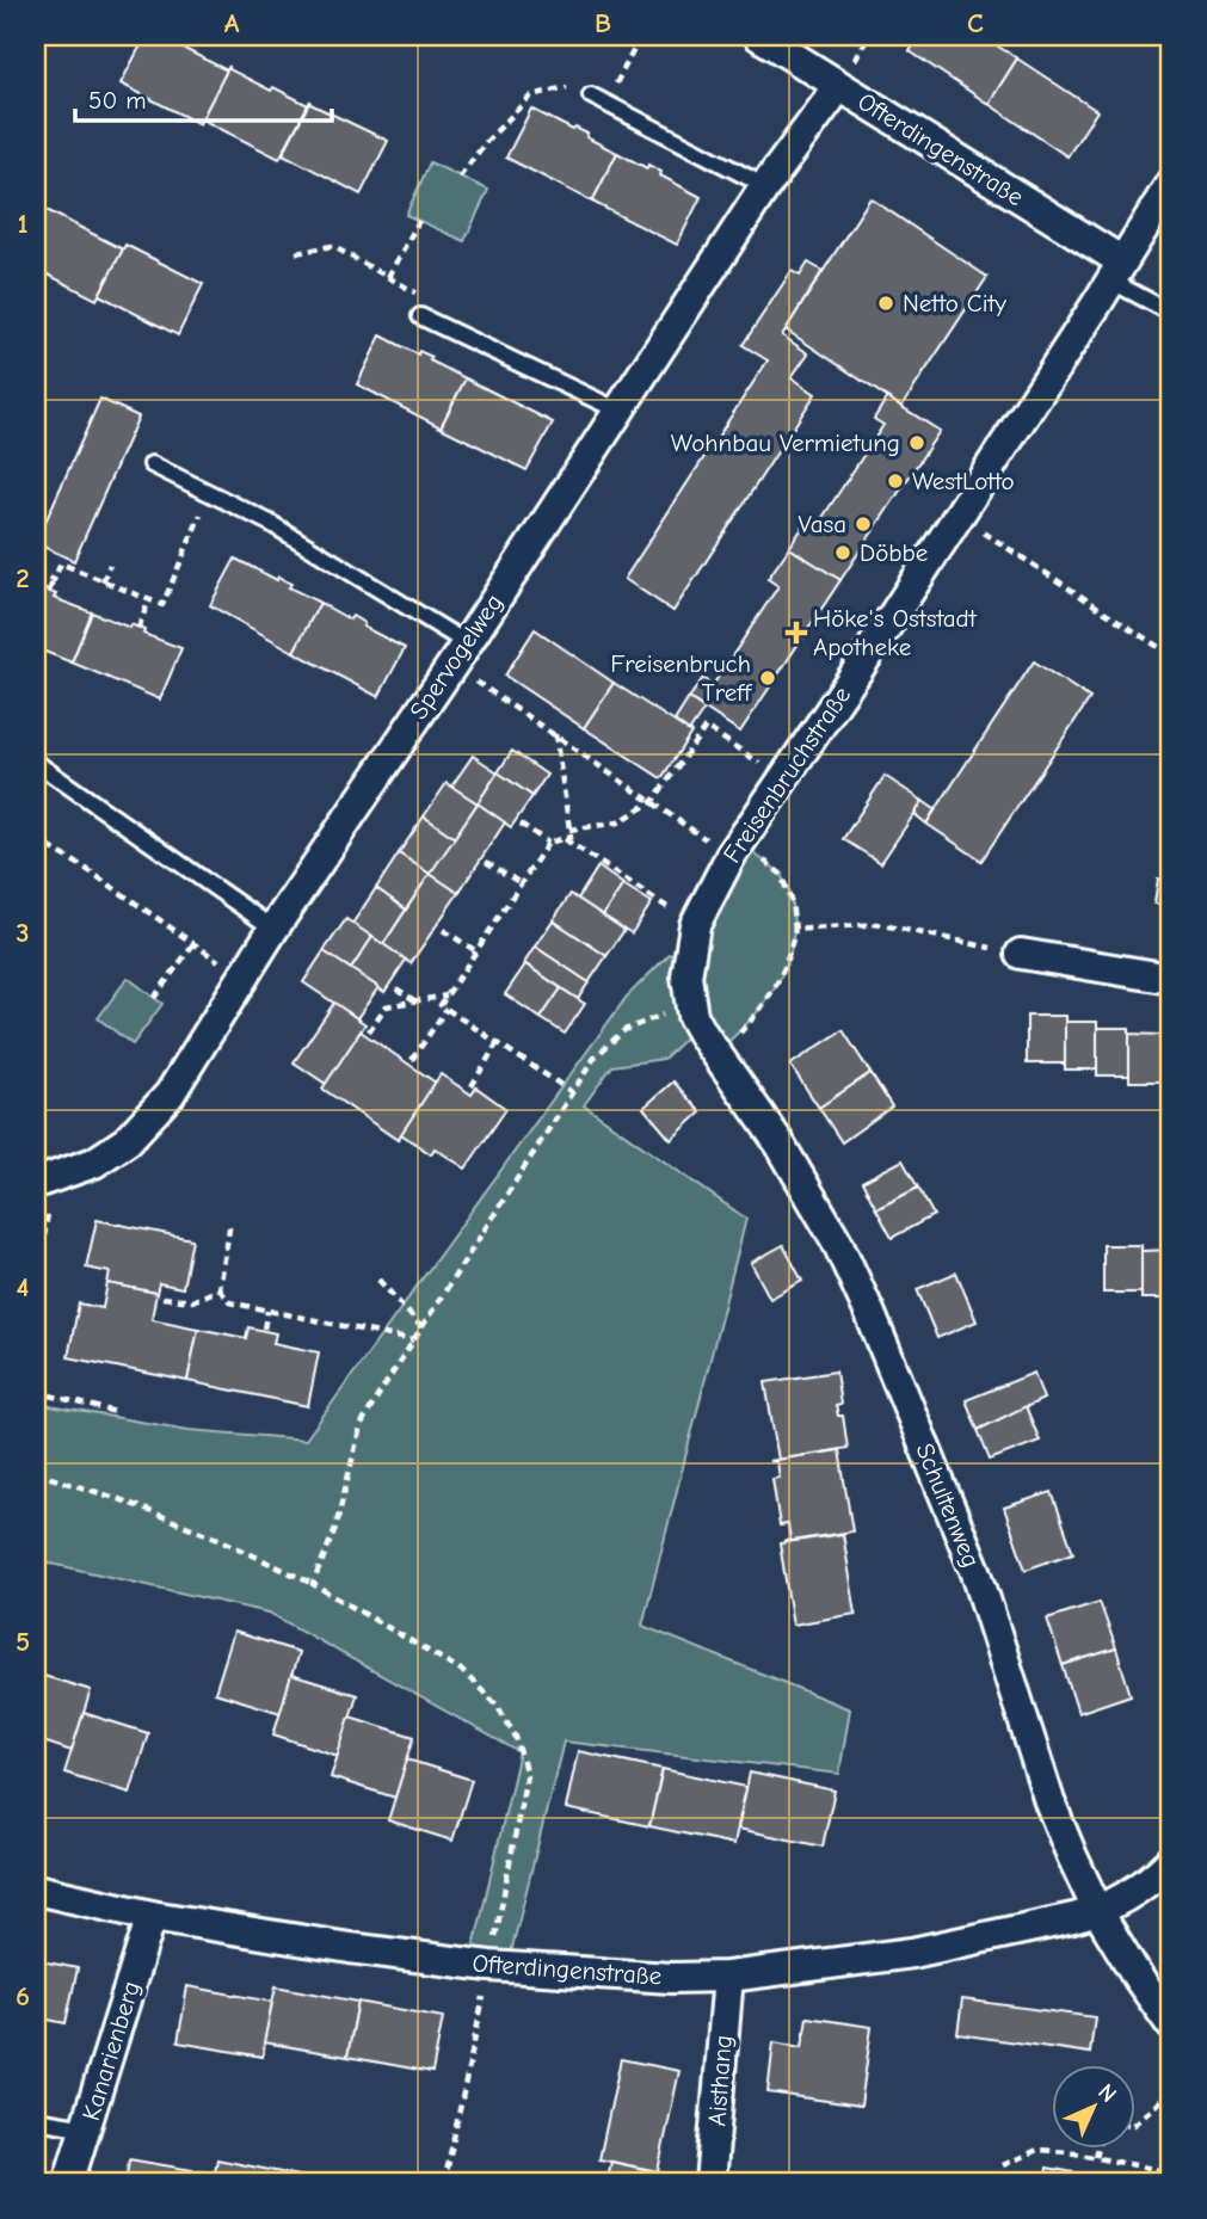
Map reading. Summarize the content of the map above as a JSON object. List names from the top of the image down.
{
  "streets": {
    "street": [
      "Ofterdingenstraße",
      "Spervogelweg",
      "Freisenbruchstraße",
      "Schultenweg",
      "Kanarienberg",
      "Aisthang"
    ]
  },
  "crossings": [
    ["Ofterdingenstraße", "Spervogelweg"],
    ["Ofterdingenstraße", "Freisenbruchstraße"],
    ["Ofterdingenstraße", "Schultenweg"],
    ["Ofterdingenstraße", "Kanarienberg"],
    ["Ofterdingenstraße", "Aisthang"],
    ["Freisenbruchstraße", "Schultenweg"]
  ],
  "places": {
    "other": [
      "Netto City",
      "Wohnbau Vermietung",
      "WestLotto",
      "Vasa",
      "Döbbe",
      "Freisenbruch Treff"
    ],
    "health": ["Höke's Oststadt Apotheke"]
  },
  "scale_bar": "50 m",
  "north": "top right",
  "grid": {
    "columns": ["A", "B", "C"],
    "rows": [
      "1",
      "2",
      "3",
      "4",
      "5",
      "6"
    ]
  }
}
